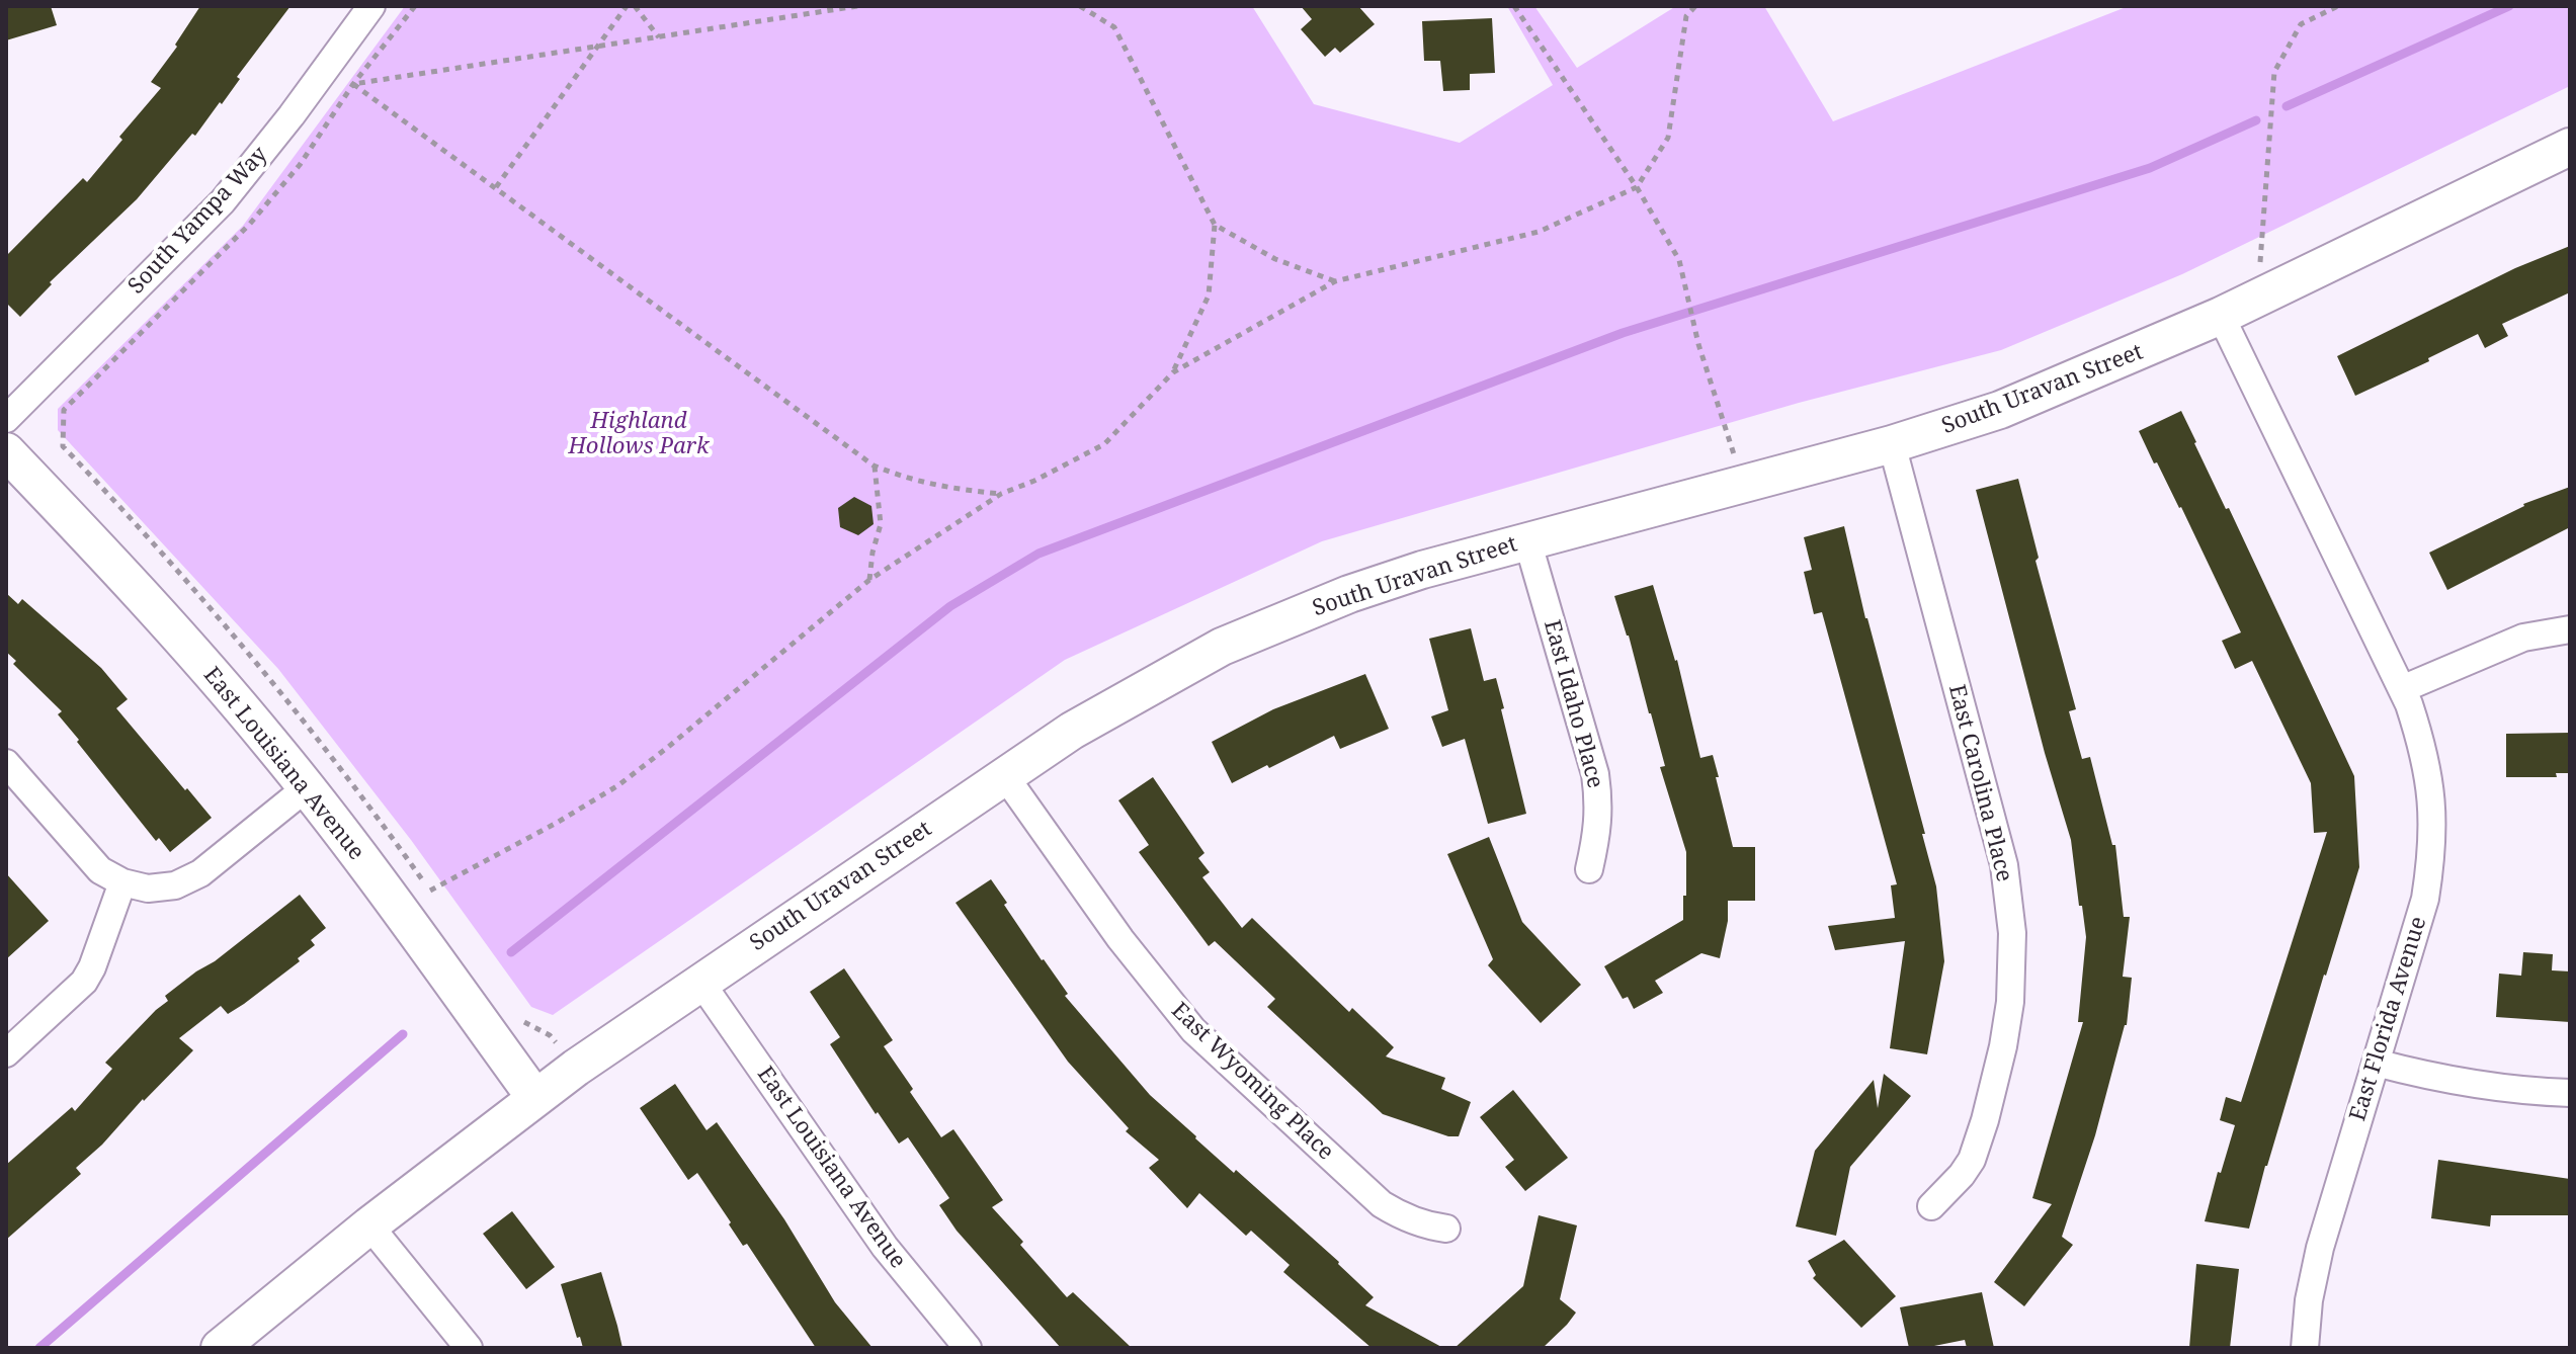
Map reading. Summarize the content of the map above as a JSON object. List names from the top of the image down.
{
  "streets": {
    "street": [
      "South Yampa Way",
      "South Uravan Street",
      "East Idaho Place",
      "East Louisiana Avenue",
      "East Carolina Place",
      "East Florida Avenue",
      "East Wyoming Place"
    ]
  },
  "crossings": [
    ["South Uravan Street", "East Idaho Place"],
    ["South Uravan Street", "East Louisiana Avenue"],
    ["South Uravan Street", "East Carolina Place"],
    ["South Uravan Street", "East Florida Avenue"],
    ["South Uravan Street", "East Wyoming Place"]
  ],
  "parks": ["Highland Hollows Park"]
}
